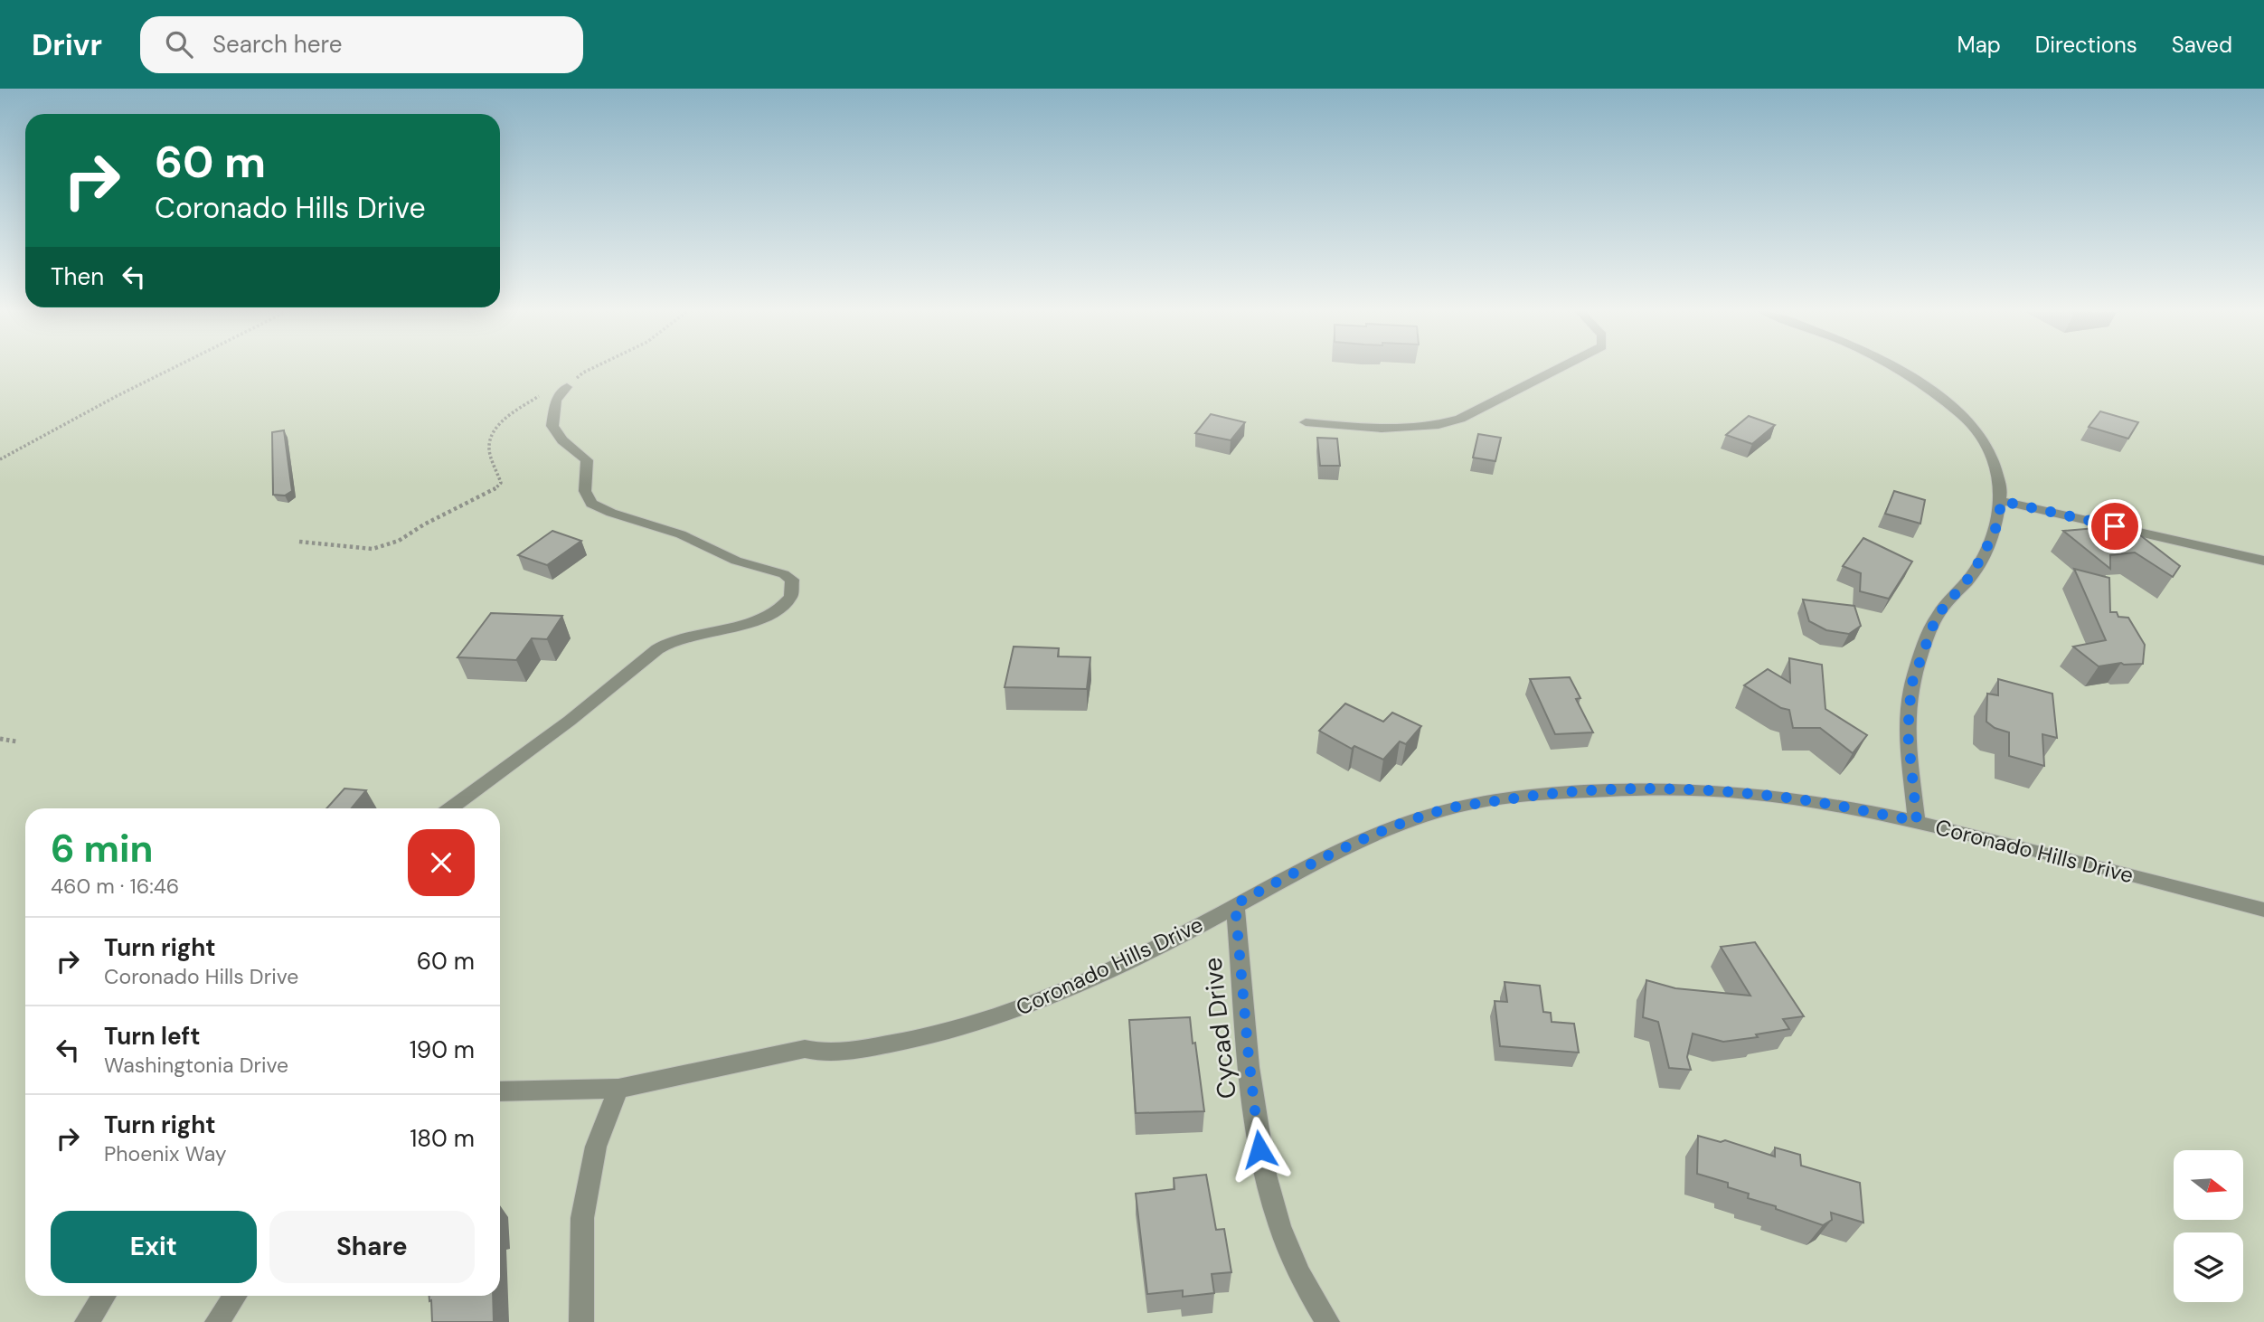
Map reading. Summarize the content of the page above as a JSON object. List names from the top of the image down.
{
  "streets": {
    "street": ["Coronado Hills Drive", "Cycad Drive"]
  },
  "crossings": [
    ["Coronado Hills Drive", "Cycad Drive"]
  ],
  "north": "right",
  "page": {
    "header": "Drivr",
    "search": "Search here",
    "nav": ["Map", "Directions", "Saved"],
    "turn": ["60 m", "Coronado Hills Drive"],
    "then": "Then",
    "heading": ["6 min", "460 m · 16:46"],
    "list": [
      {
        "name": "Turn right",
        "note": "Coronado Hills Drive",
        "value": "60 m"
      },
      {
        "name": "Turn left",
        "note": "Washingtonia Drive",
        "value": "190 m"
      },
      {
        "name": "Turn right",
        "note": "Phoenix Way",
        "value": "180 m"
      }
    ],
    "buttons": ["Exit", "Share"]
  }
}
